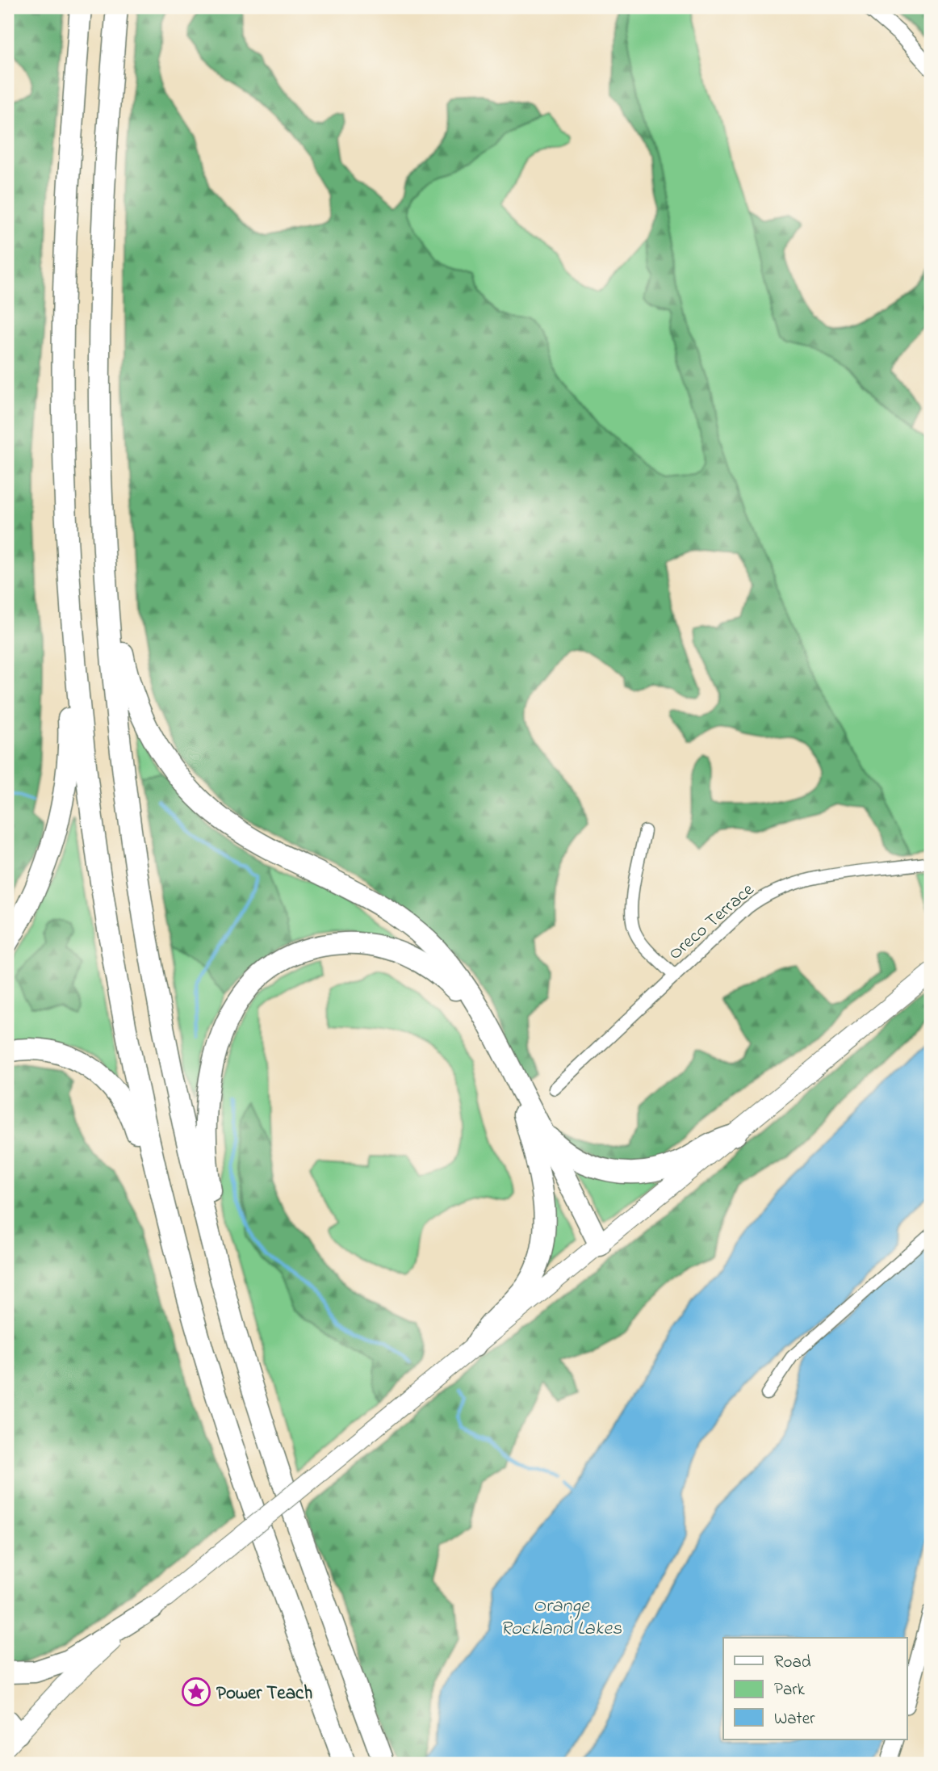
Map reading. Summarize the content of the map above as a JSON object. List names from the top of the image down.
{
  "streets": {
    "street": ["Oreco Terrace"]
  },
  "water": ["Orange Rockland Lakes"],
  "places": {
    "place": ["Power Teach"]
  },
  "legend": ["Road", "Park", "Water"]
}
